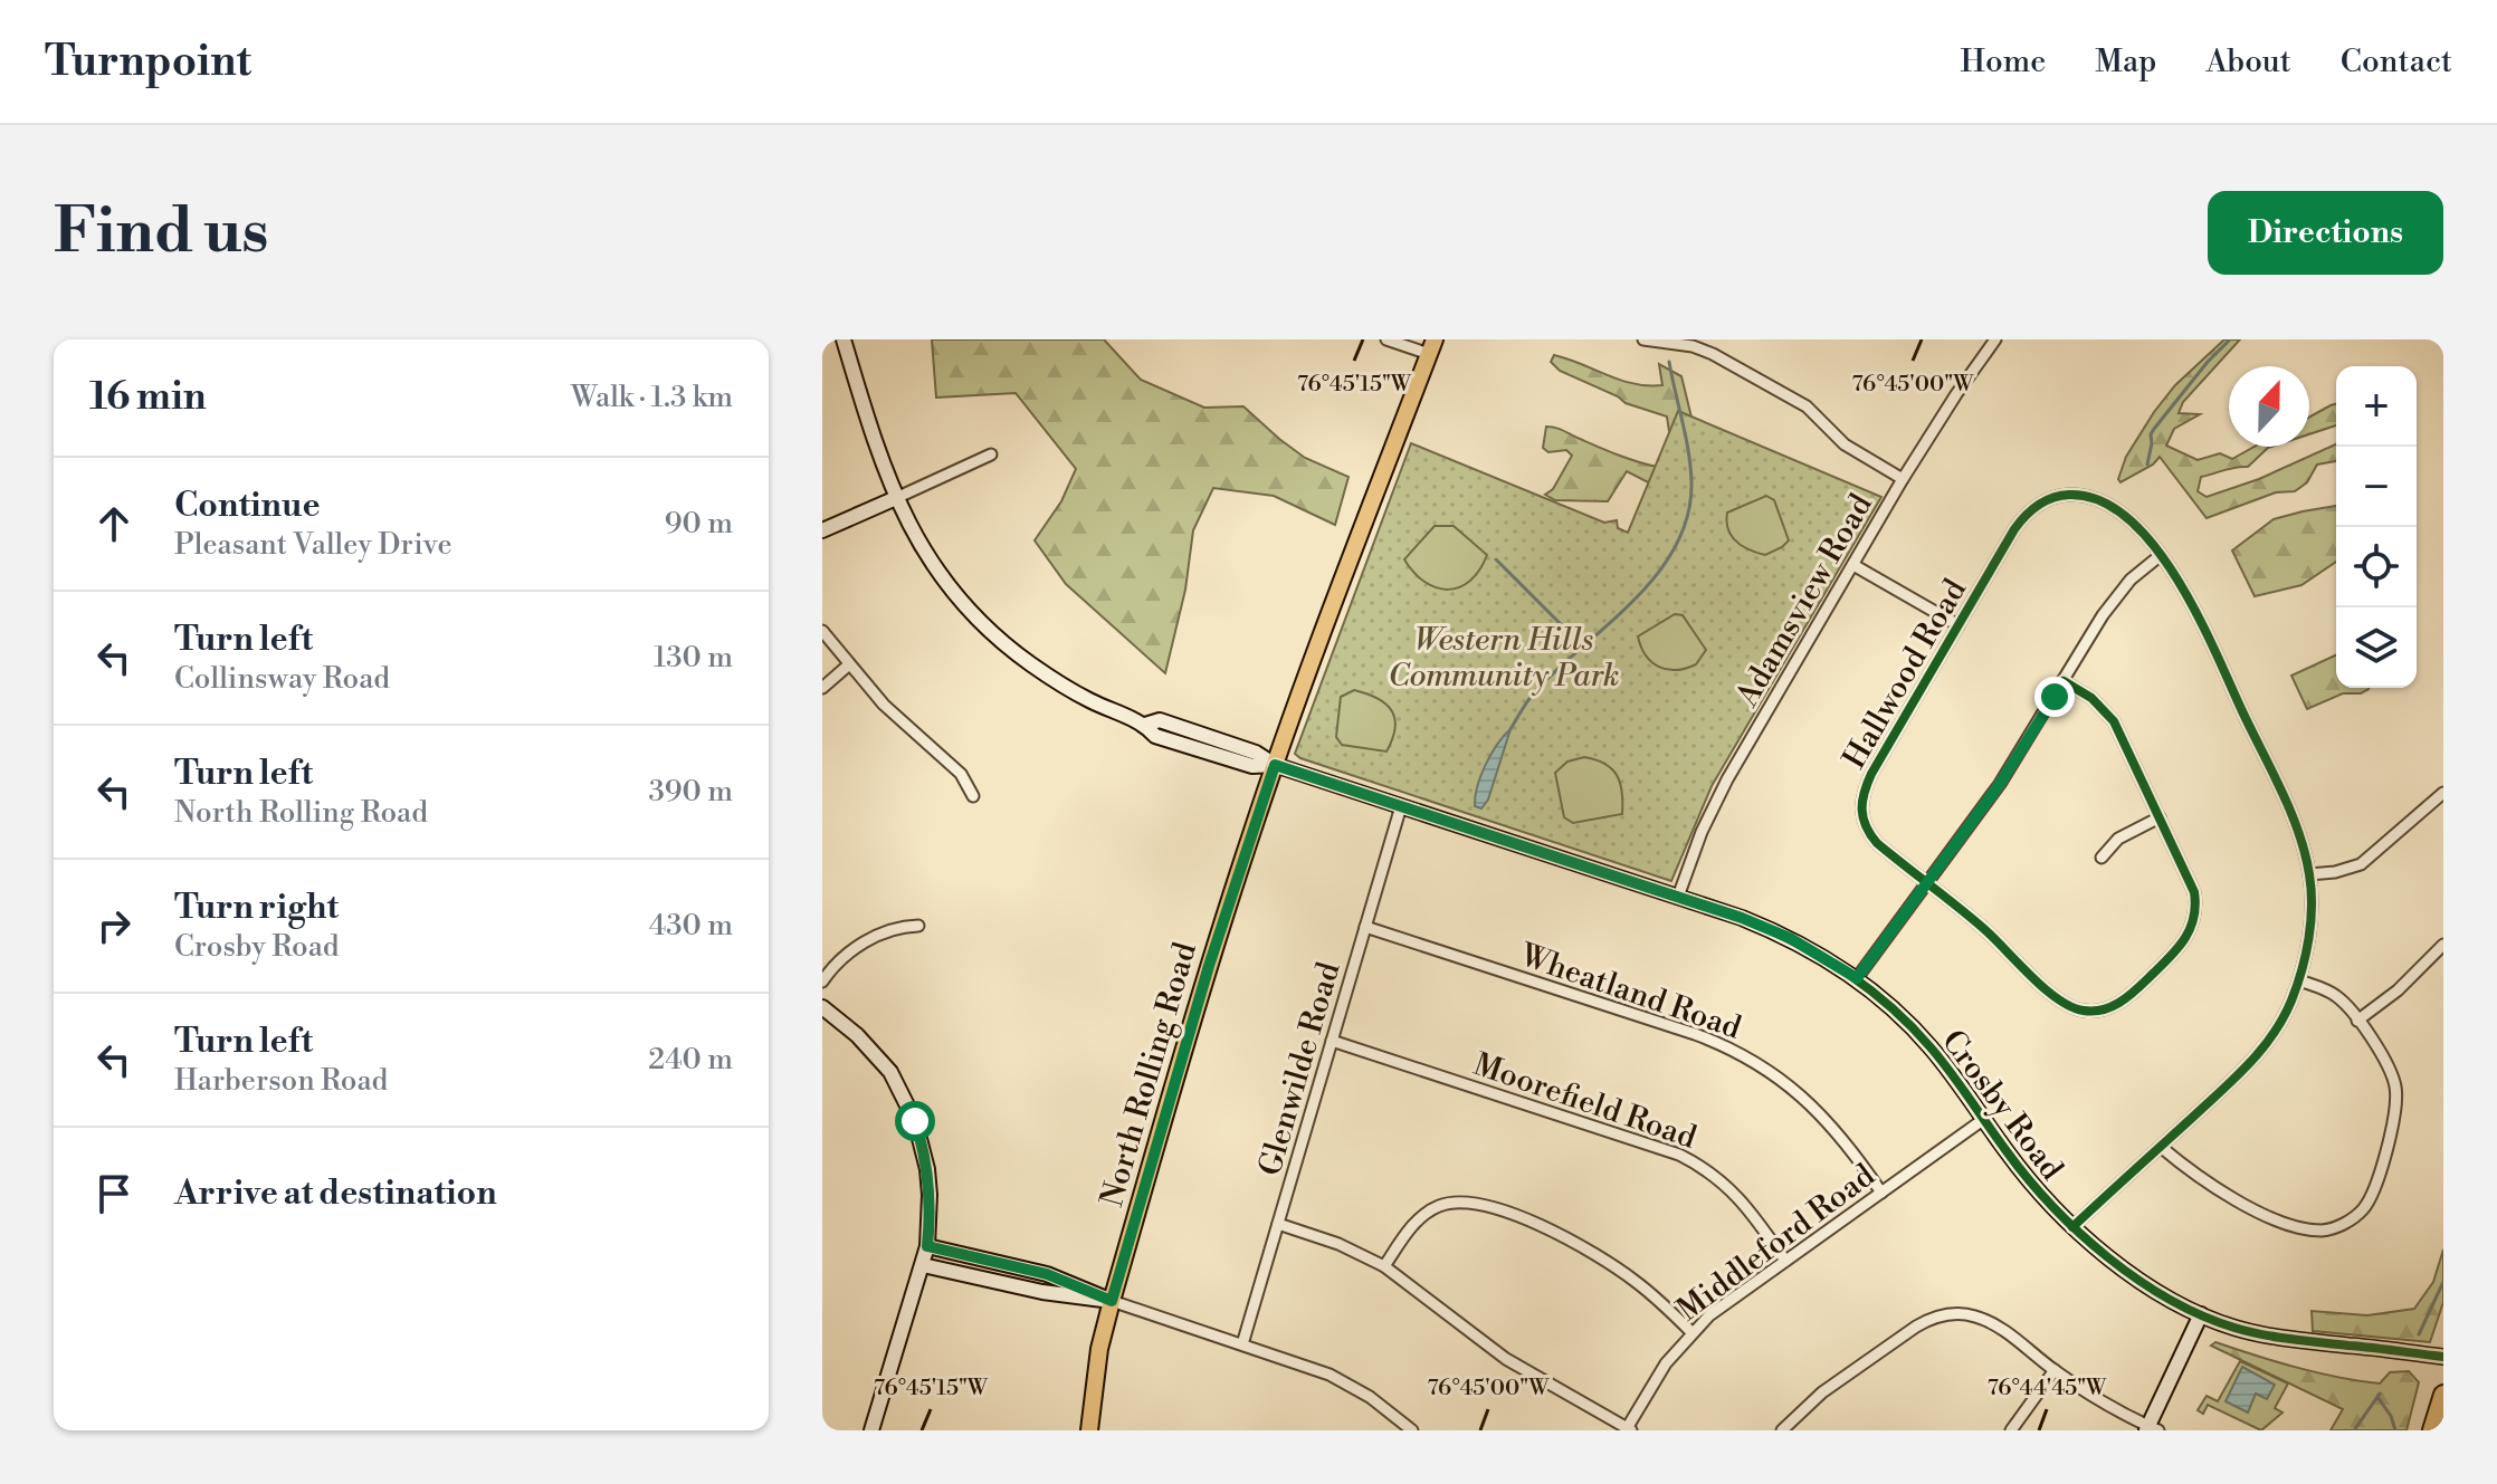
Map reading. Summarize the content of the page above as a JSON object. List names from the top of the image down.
{
  "streets": {
    "main road": ["North Rolling Road"],
    "street": [
      "Adamsview Road",
      "Hallwood Road",
      "Wheatland Road",
      "Glenwilde Road",
      "Moorefield Road",
      "Crosby Road",
      "Middleford Road"
    ]
  },
  "crossings": [
    ["Adamsview Road", "Crosby Road"],
    ["Wheatland Road", "Glenwilde Road"],
    ["Wheatland Road", "Middleford Road"],
    ["Glenwilde Road", "Moorefield Road"],
    ["Glenwilde Road", "Crosby Road"],
    ["North Rolling Road", "Crosby Road"],
    ["Moorefield Road", "Middleford Road"],
    ["Crosby Road", "Middleford Road"]
  ],
  "parks": ["Western Hills Community Park"],
  "north": "top",
  "page": {
    "header": "Turnpoint",
    "nav": [
      "Home",
      "Map",
      "About",
      "Contact"
    ],
    "buttons": "Directions",
    "title": "Find us",
    "heading": ["16 min", "Walk · 1.3 km"],
    "map_buttons": ["+", "−"],
    "list": [
      ["Continue", "Pleasant Valley Drive", "90 m"],
      ["Turn left", "Collinsway Road", "130 m"],
      ["Turn left", "North Rolling Road", "390 m"],
      ["Turn right", "Crosby Road", "430 m"],
      ["Turn left", "Harberson Road", "240 m"],
      "Arrive at destination"
    ]
  },
  "coordinates": ["76°45'00\"W", "76°45'15\"W", "76°44'45\"W"]
}
